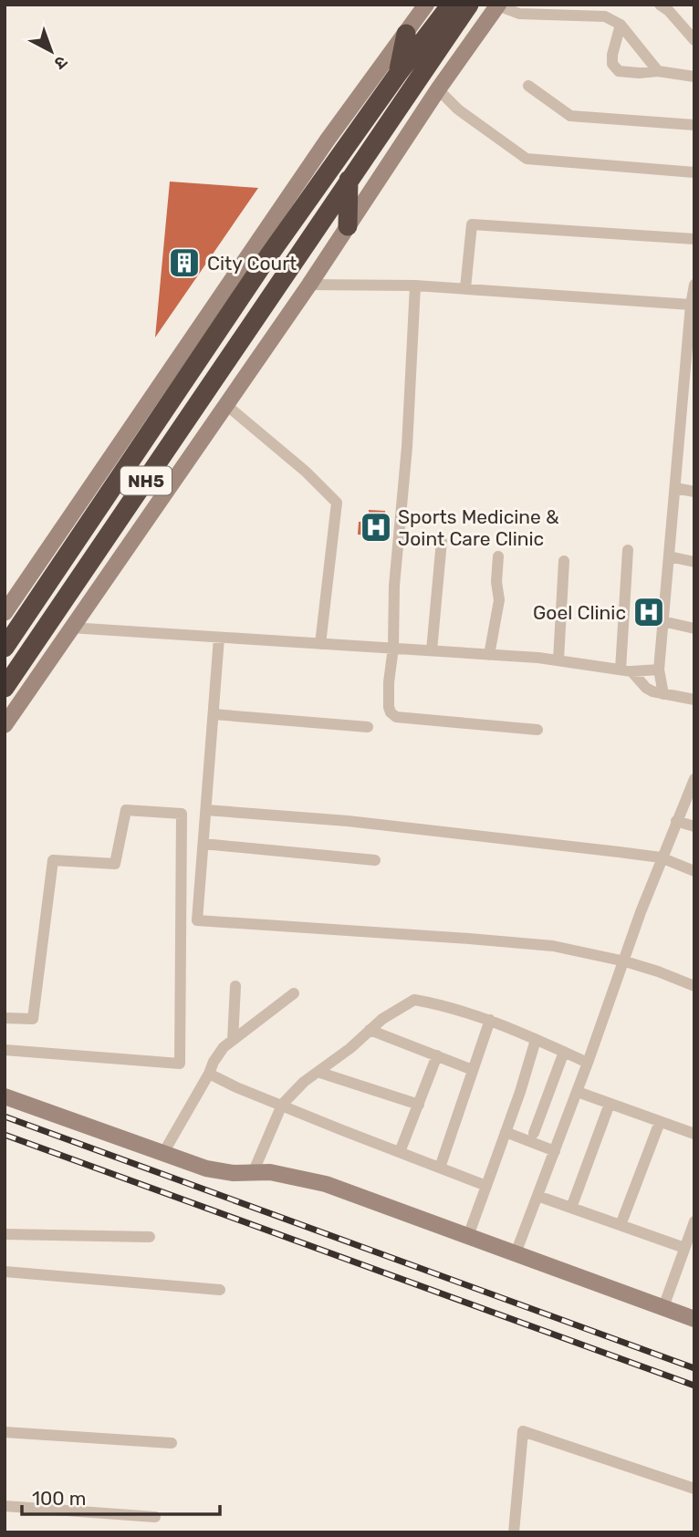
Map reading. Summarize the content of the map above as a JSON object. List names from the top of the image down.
{
  "streets": {
    "highway": ["NH5"]
  },
  "places": {
    "building": ["City Court"],
    "hospital": ["Sports Medicine & Joint Care Clinic", "Goel Clinic"]
  },
  "scale_bar": "100 m",
  "north": "bottom right"
}
